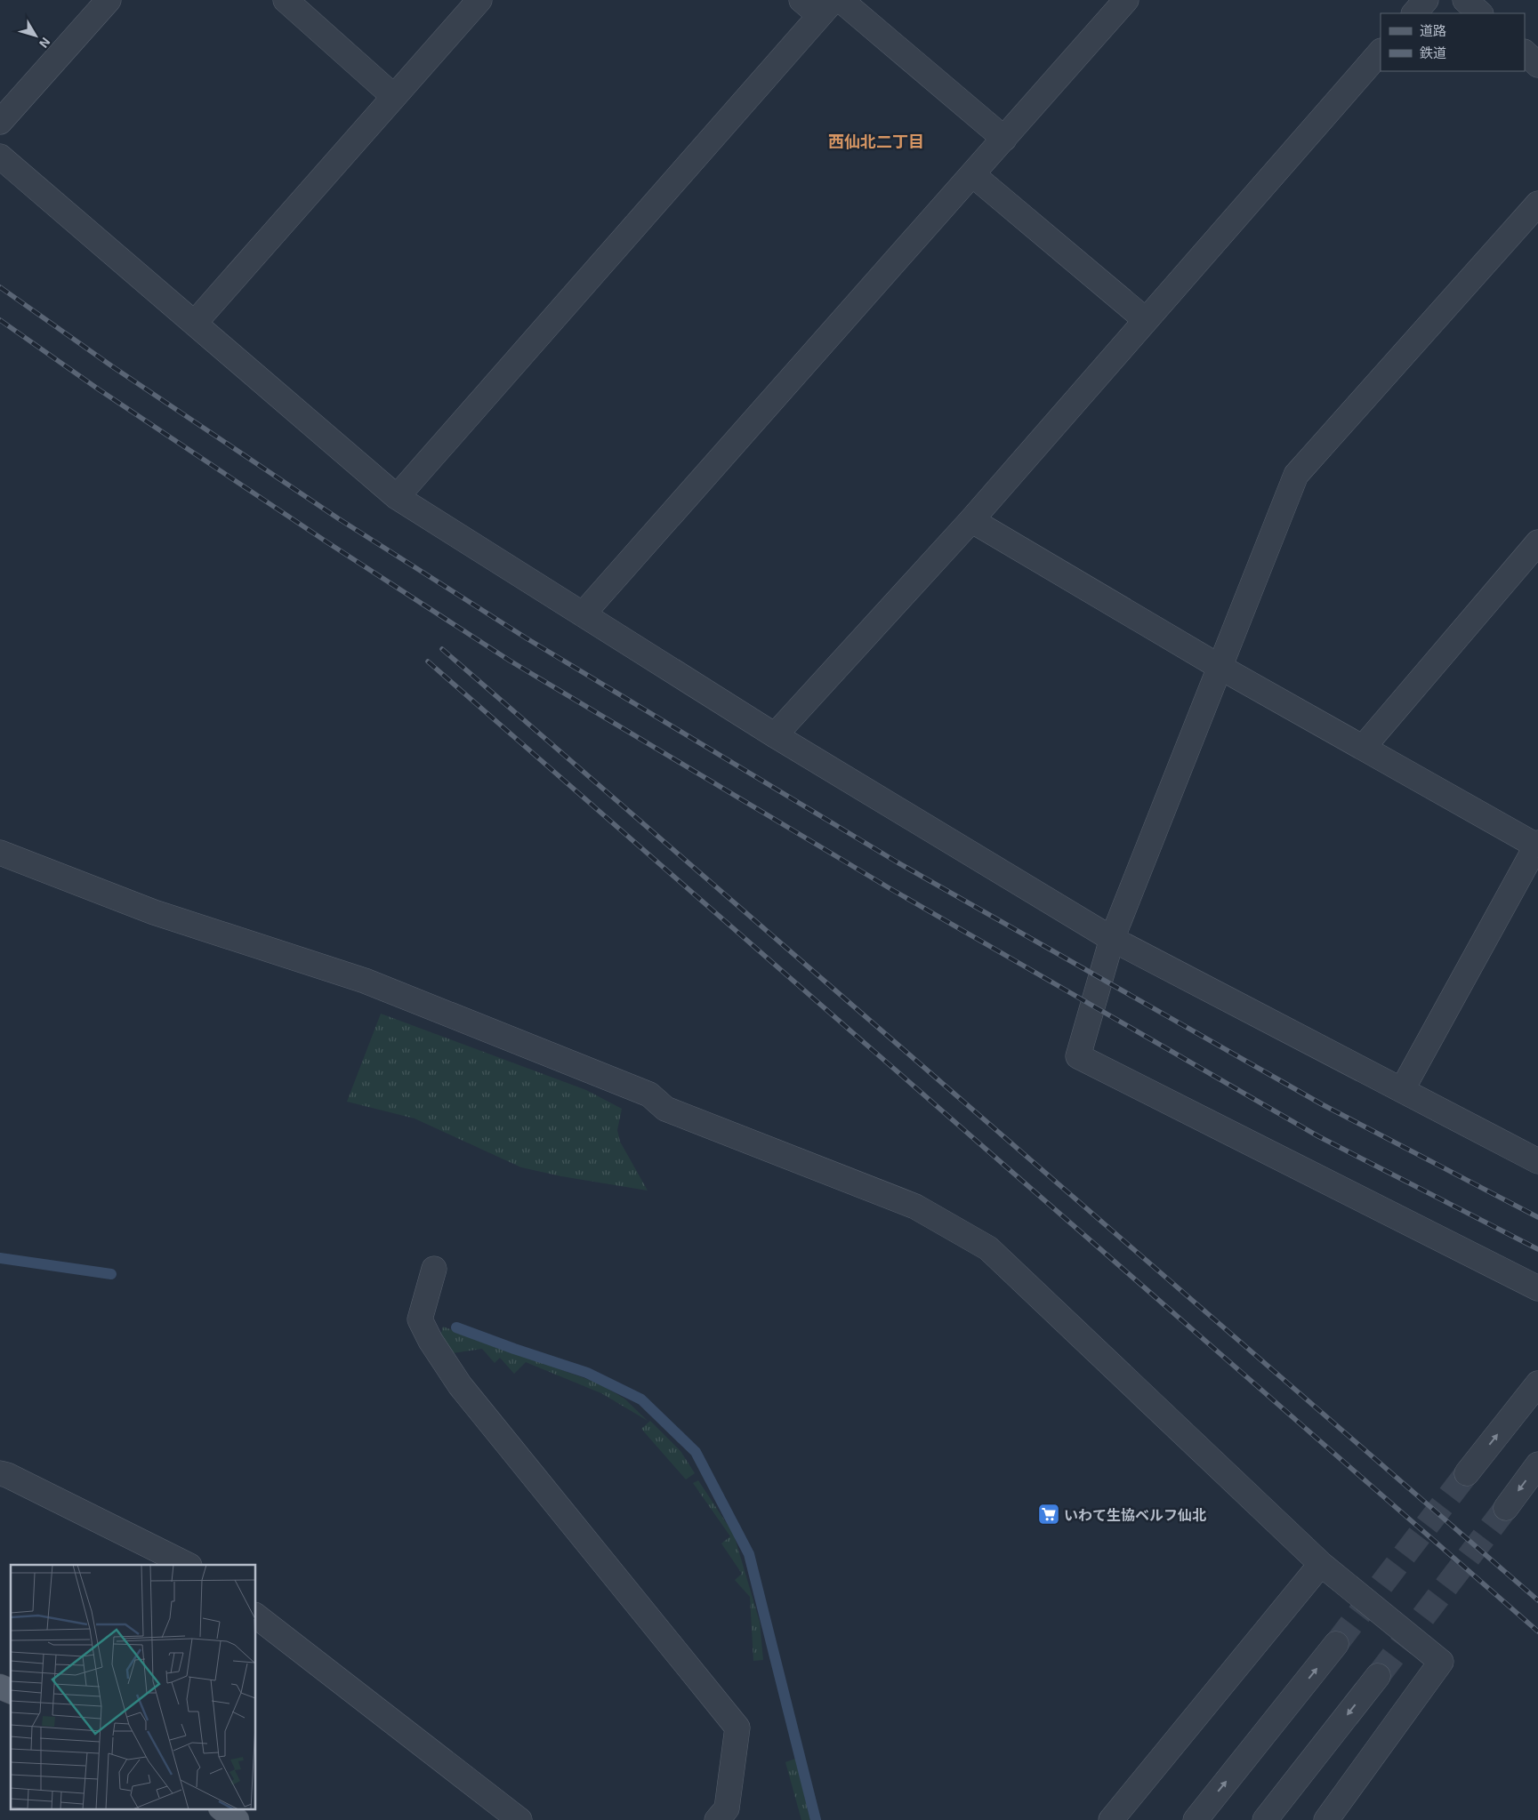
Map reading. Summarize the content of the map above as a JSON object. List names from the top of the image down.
{
  "districts": ["西仙北二丁目"],
  "places": {
    "supermarket": ["いわて生協ベルフ仙北"]
  },
  "legend": ["道路", "鉄道"],
  "north": "bottom right"
}
